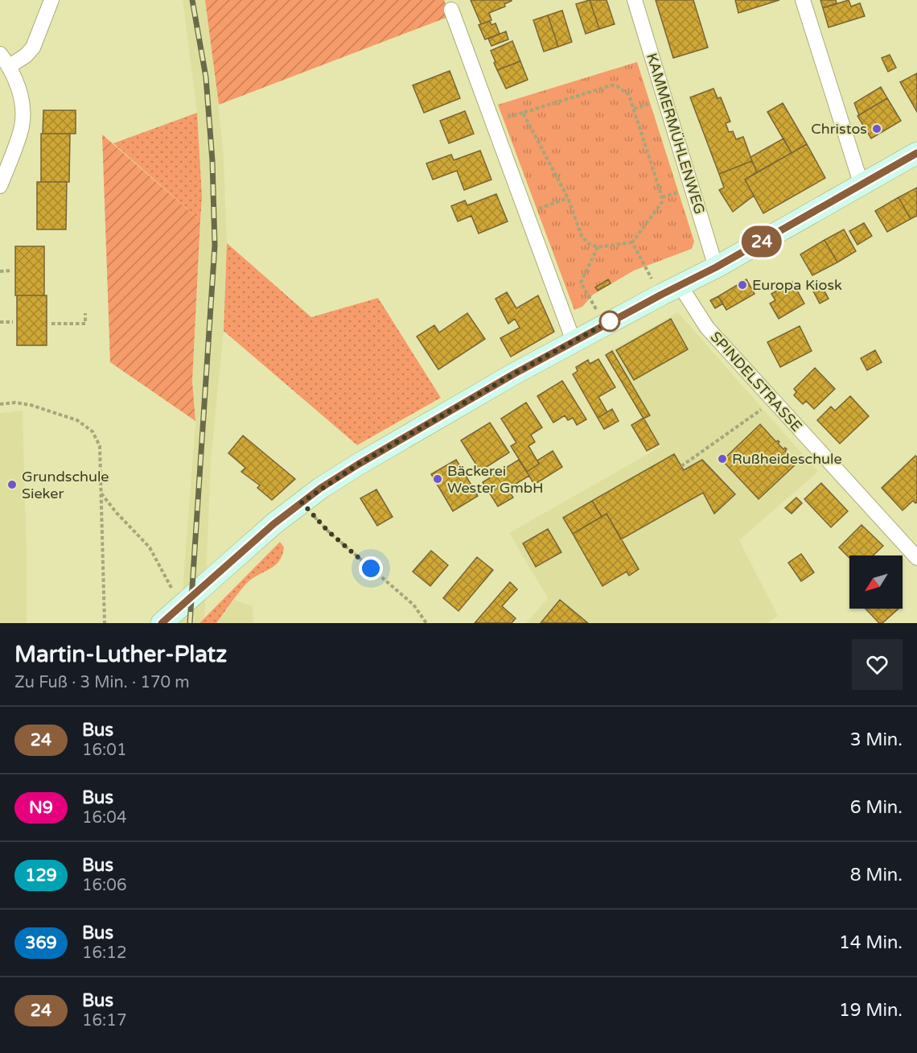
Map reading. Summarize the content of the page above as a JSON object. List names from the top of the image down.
{
  "streets": {
    "street": ["KAMMERMÜHLENWEG", "SPINDELSTRASSE"]
  },
  "places": [
    "Christos",
    "Europa Kiosk",
    "Rußheideschule",
    "Bäckerei Wester GmbH",
    "Grundschule Sieker"
  ],
  "lines": ["bus line 24"],
  "north": "bottom left",
  "page": {
    "on_map": "24",
    "heading": ["Martin-Luther-Platz", "Zu Fuß · 3 Min. · 170 m"],
    "list": [
      {
        "mark": "24",
        "name": "Bus",
        "note": "16:01",
        "value": "3 Min."
      },
      {
        "mark": "N9",
        "name": "Bus",
        "note": "16:04",
        "value": "6 Min."
      },
      {
        "mark": "129",
        "name": "Bus",
        "note": "16:06",
        "value": "8 Min."
      },
      {
        "mark": "369",
        "name": "Bus",
        "note": "16:12",
        "value": "14 Min."
      },
      {
        "mark": "24",
        "name": "Bus",
        "note": "16:17",
        "value": "19 Min."
      }
    ]
  }
}
